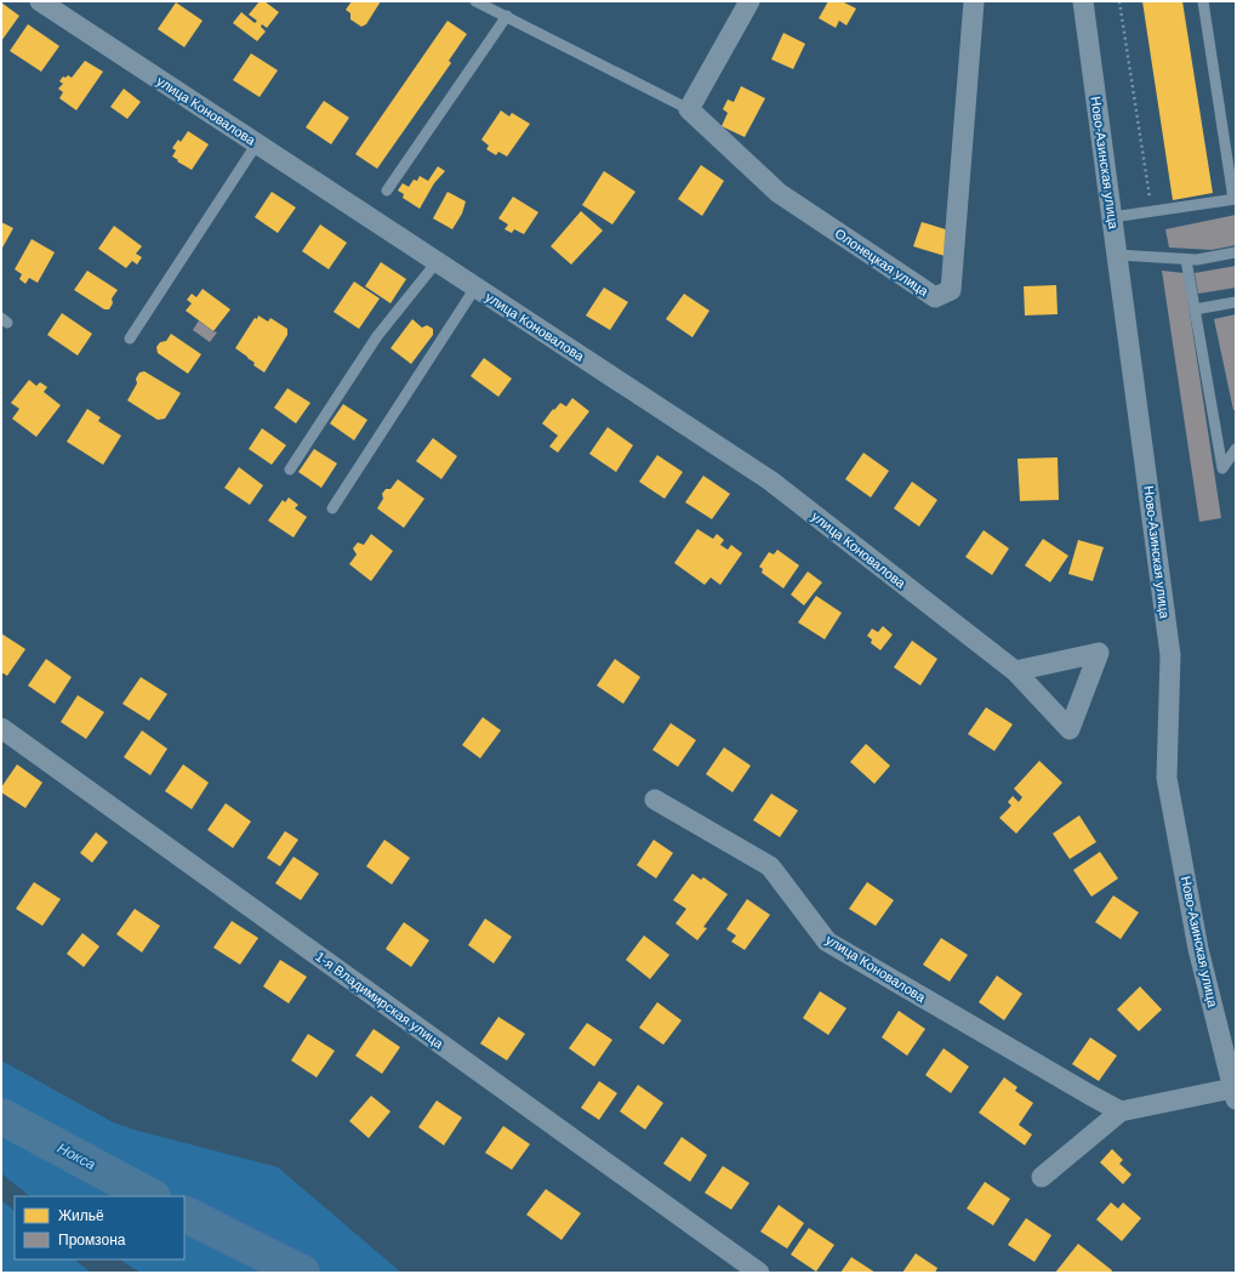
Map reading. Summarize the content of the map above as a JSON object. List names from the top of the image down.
{
  "streets": {
    "street": [
      "улица Коновалова",
      "Ново-Азинская улица",
      "Олонецкая улица",
      "1-я Владимирская улица"
    ]
  },
  "water": ["Нокса"],
  "legend": ["Жильё", "Промзона"]
}
